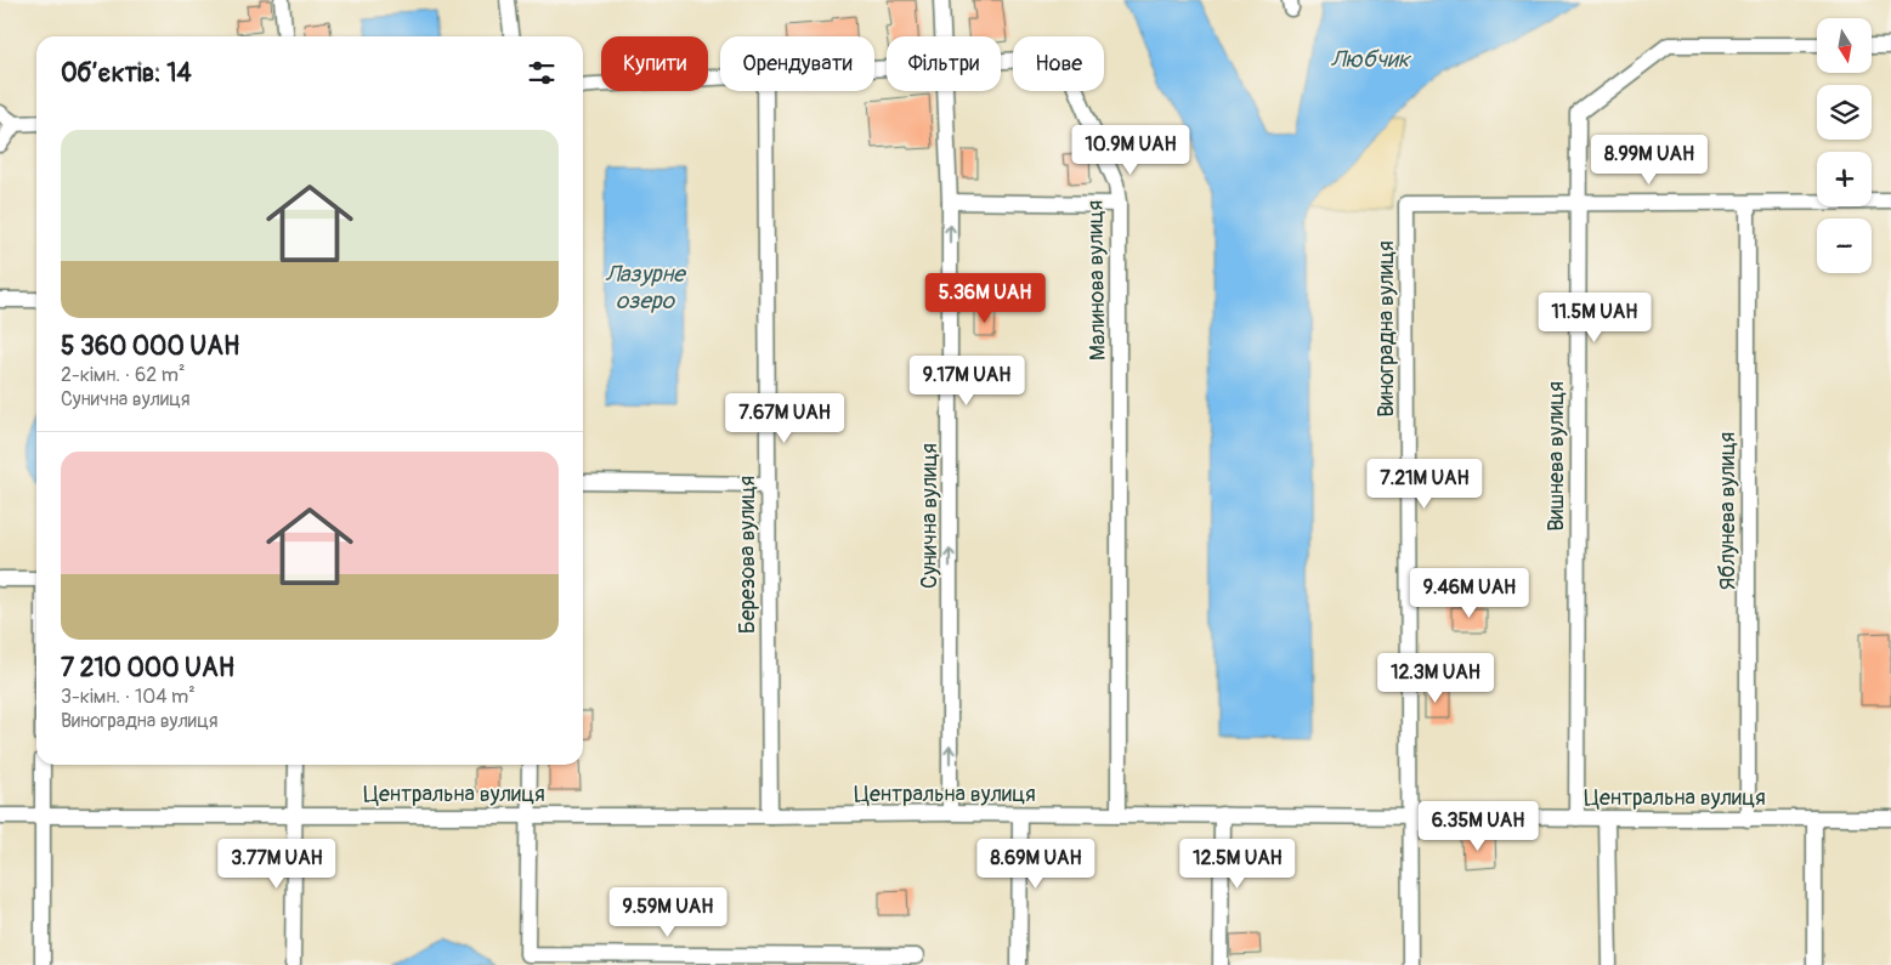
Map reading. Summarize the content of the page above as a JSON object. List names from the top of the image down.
{
  "streets": {
    "street": [
      "Малинова вулиця",
      "Виноградна вулиця",
      "Вишнева вулиця",
      "Яблунева вулиця",
      "Сунична вулиця",
      "Березова вулиця",
      "Центральна вулиця"
    ]
  },
  "crossings": [
    ["Малинова вулиця", "Центральна вулиця"],
    ["Виноградна вулиця", "Вишнева вулиця"],
    ["Виноградна вулиця", "Центральна вулиця"],
    ["Вишнева вулиця", "Центральна вулиця"],
    ["Яблунева вулиця", "Центральна вулиця"],
    ["Сунична вулиця", "Центральна вулиця"],
    ["Березова вулиця", "Центральна вулиця"]
  ],
  "one_way": ["Сунична вулиця"],
  "water": ["Любчик", "Лазурне озеро"],
  "north": "bottom",
  "page": {
    "map_buttons": ["+", "−"],
    "chip": [
      "Купити",
      "Орендувати",
      "Фільтри",
      "Нове"
    ],
    "heading": "Об’єктів: 14",
    "list": [
      {
        "name": "5 360 000 UAH",
        "note": "2-кімн. · 62 m² · Сунична вулиця"
      },
      {
        "name": "7 210 000 UAH",
        "note": "3-кімн. · 104 m² · Виноградна вулиця"
      }
    ],
    "price": [
      "10.9M UAH",
      "8.99M UAH",
      "5.36M UAH",
      "11.5M UAH",
      "9.17M UAH",
      "7.67M UAH",
      "7.21M UAH",
      "9.46M UAH",
      "12.3M UAH",
      "6.35M UAH",
      "3.77M UAH",
      "8.69M UAH",
      "12.5M UAH",
      "9.59M UAH"
    ]
  }
}
